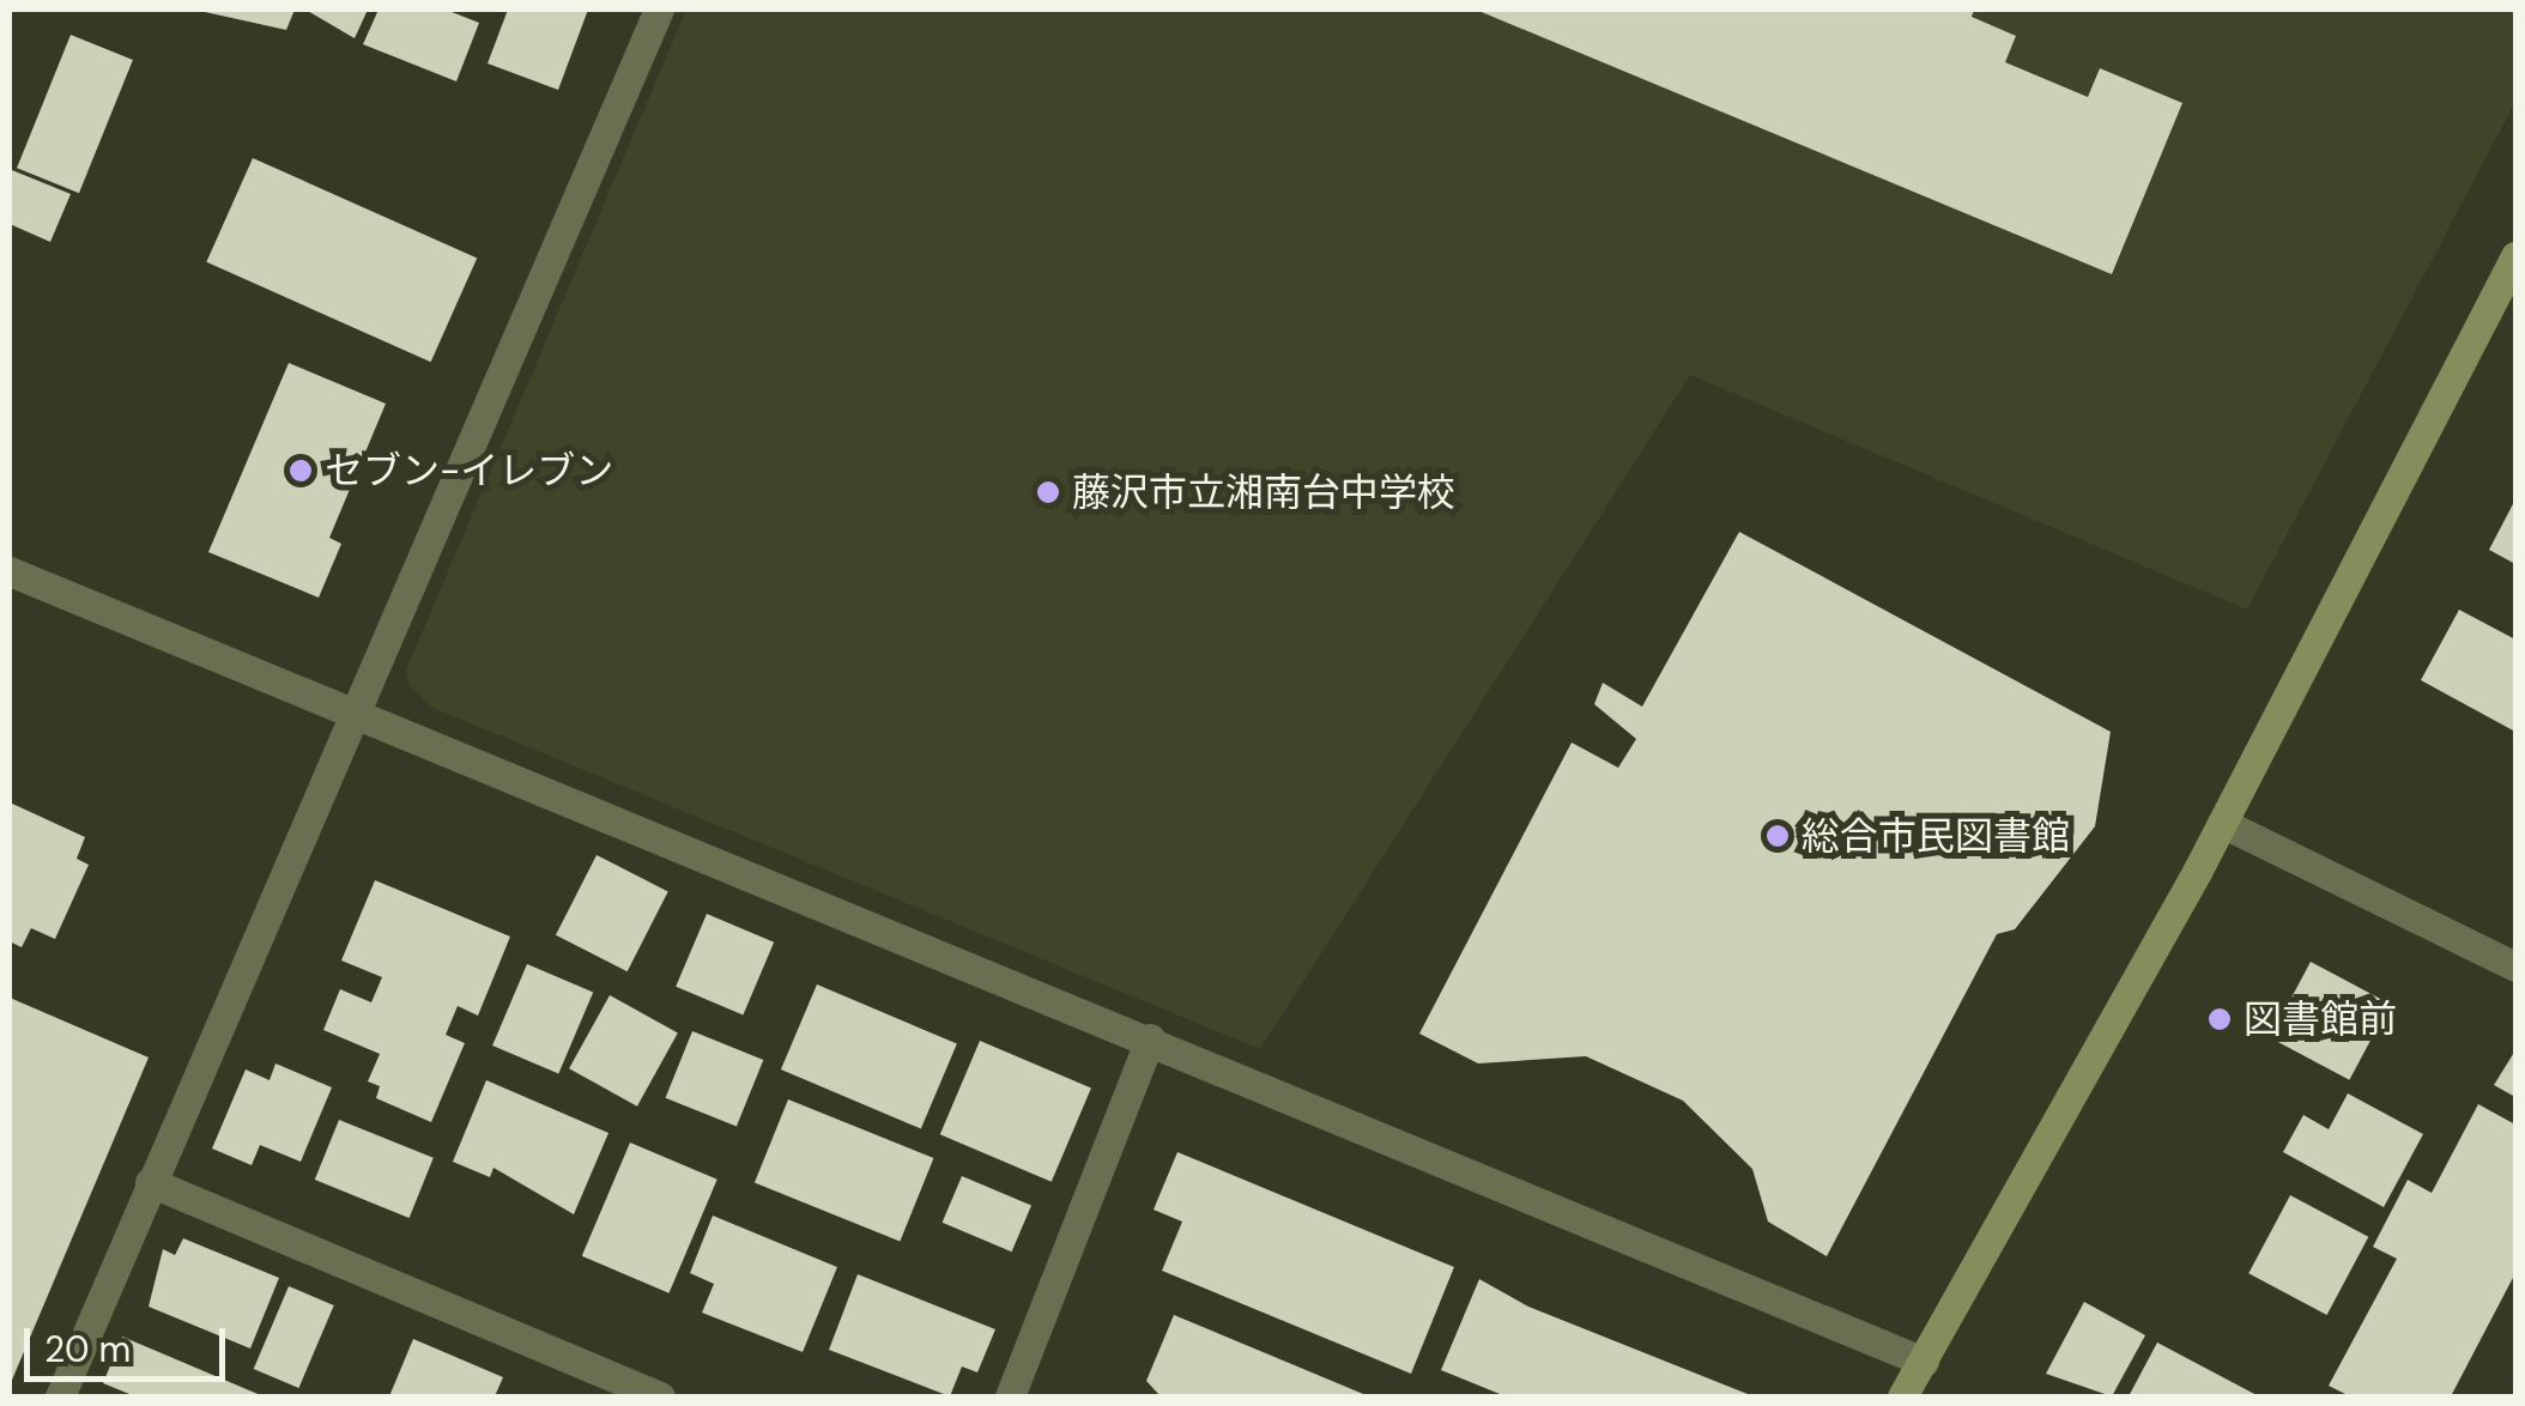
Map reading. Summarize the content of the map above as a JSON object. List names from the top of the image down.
{
  "places": [
    "セブン-イレブン",
    "藤沢市立湘南台中学校",
    "総合市民図書館",
    "図書館前"
  ],
  "scale_bar": "20 m"
}
